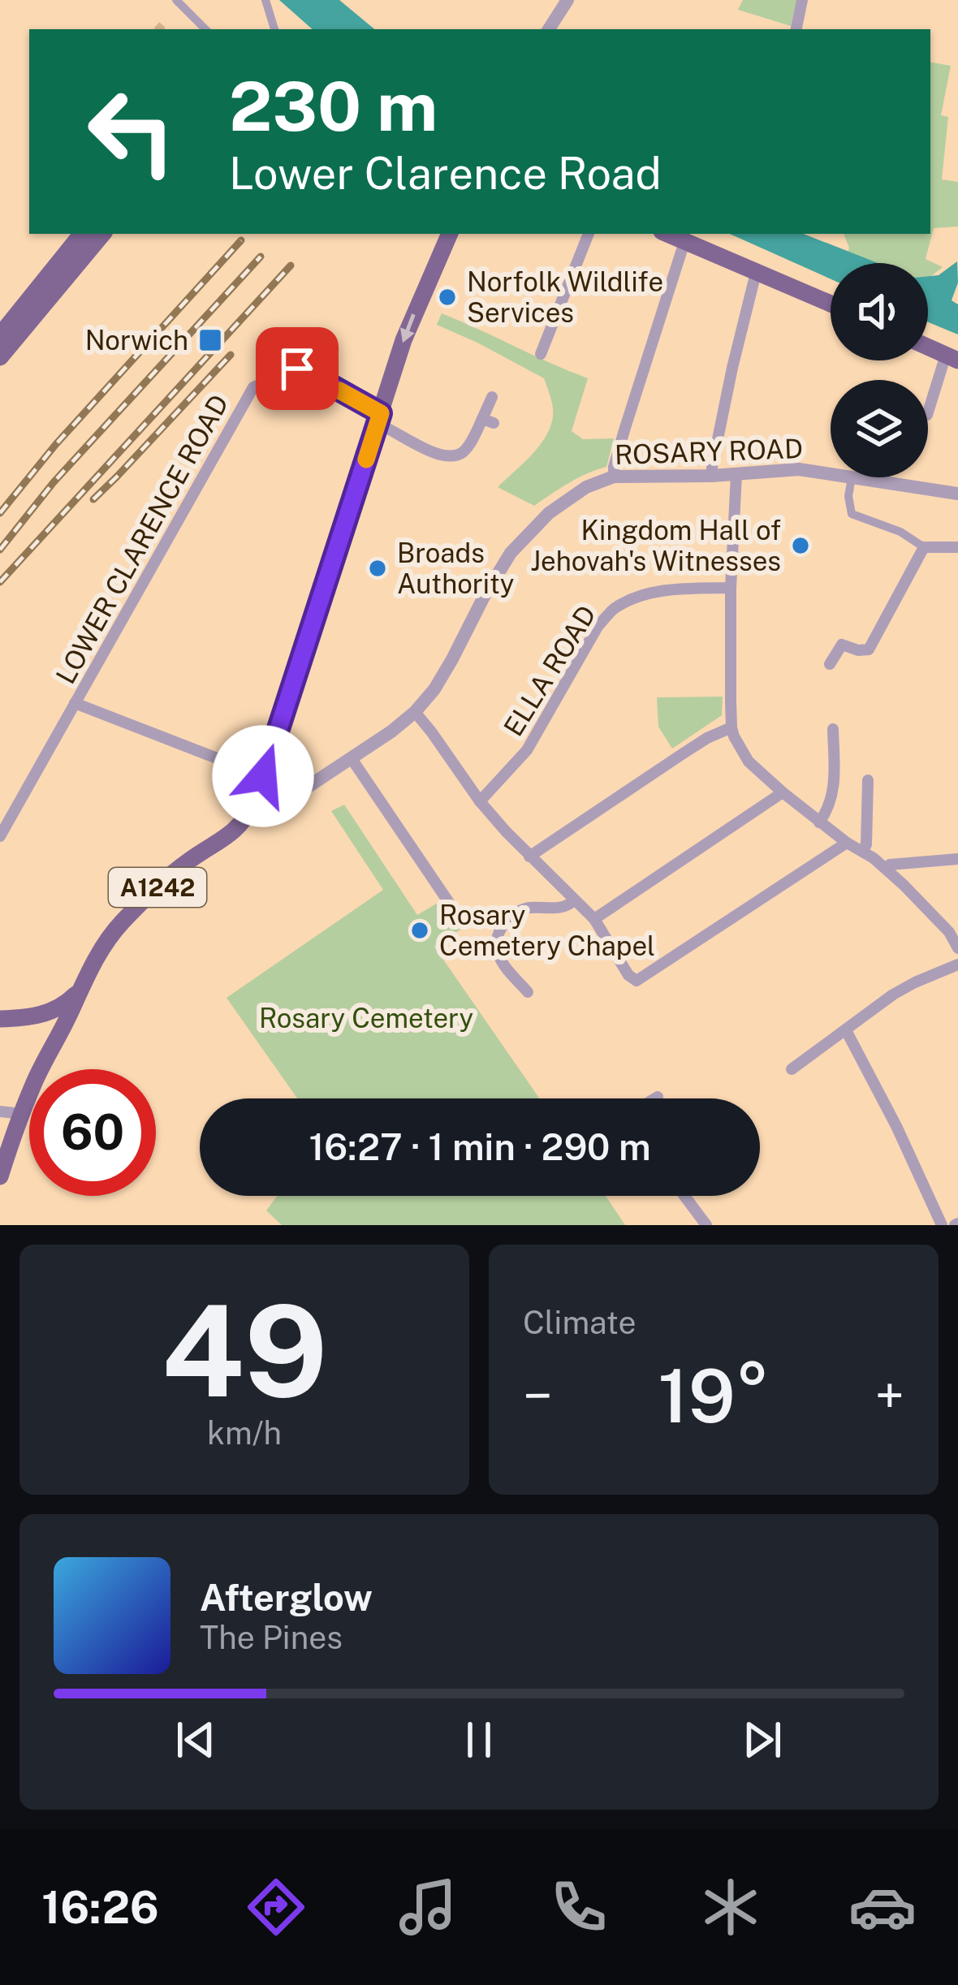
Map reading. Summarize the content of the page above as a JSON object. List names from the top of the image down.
{
  "streets": {
    "main road": ["A1242"],
    "street": ["ROSARY ROAD", "LOWER CLARENCE ROAD", "ELLA ROAD"]
  },
  "crossings": [
    ["ROSARY ROAD", "A1242"],
    ["LOWER CLARENCE ROAD", "A1242"]
  ],
  "parks": ["Rosary Cemetery"],
  "places": {
    "other": [
      "Norfolk Wildlife Services",
      "Kingdom Hall of Jehovah's Witnesses",
      "Broads Authority",
      "Rosary Cemetery Chapel"
    ],
    "transit": ["Norwich"]
  },
  "page": {
    "turn": ["230 m", "Lower Clarence Road"],
    "limit": "60",
    "trip": "16:27 · 1 min · 290 m",
    "tile": [
      ["49", "km/h"],
      "Climate"
    ],
    "heat": ["−", "19°", "+"],
    "song": ["Afterglow", "The Pines"],
    "tabs": "16:26"
  }
}
